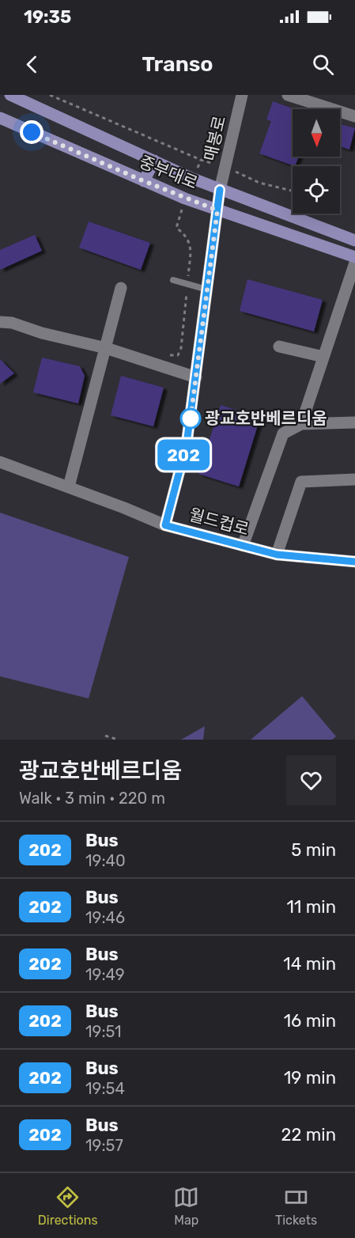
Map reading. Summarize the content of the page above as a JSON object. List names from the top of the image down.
{
  "streets": {
    "main road": ["중부대로"],
    "street": ["매봉로", "월드컵로"]
  },
  "crossings": [
    ["매봉로", "중부대로"],
    ["매봉로", "월드컵로"]
  ],
  "places": ["광교호반베르디움"],
  "lines": ["bus line 202"],
  "north": "bottom",
  "page": {
    "status": "19:35",
    "header": "Transo",
    "on_map": "202",
    "heading": ["광교호반베르디움", "Walk · 3 min · 220 m"],
    "list": [
      {
        "mark": "202",
        "name": "Bus",
        "note": "19:40",
        "value": "5 min"
      },
      {
        "mark": "202",
        "name": "Bus",
        "note": "19:46",
        "value": "11 min"
      },
      {
        "mark": "202",
        "name": "Bus",
        "note": "19:49",
        "value": "14 min"
      },
      {
        "mark": "202",
        "name": "Bus",
        "note": "19:51",
        "value": "16 min"
      },
      {
        "mark": "202",
        "name": "Bus",
        "note": "19:54",
        "value": "19 min"
      },
      {
        "mark": "202",
        "name": "Bus",
        "note": "19:57",
        "value": "22 min"
      }
    ],
    "tabs": ["Directions", "Map", "Tickets"]
  }
}
